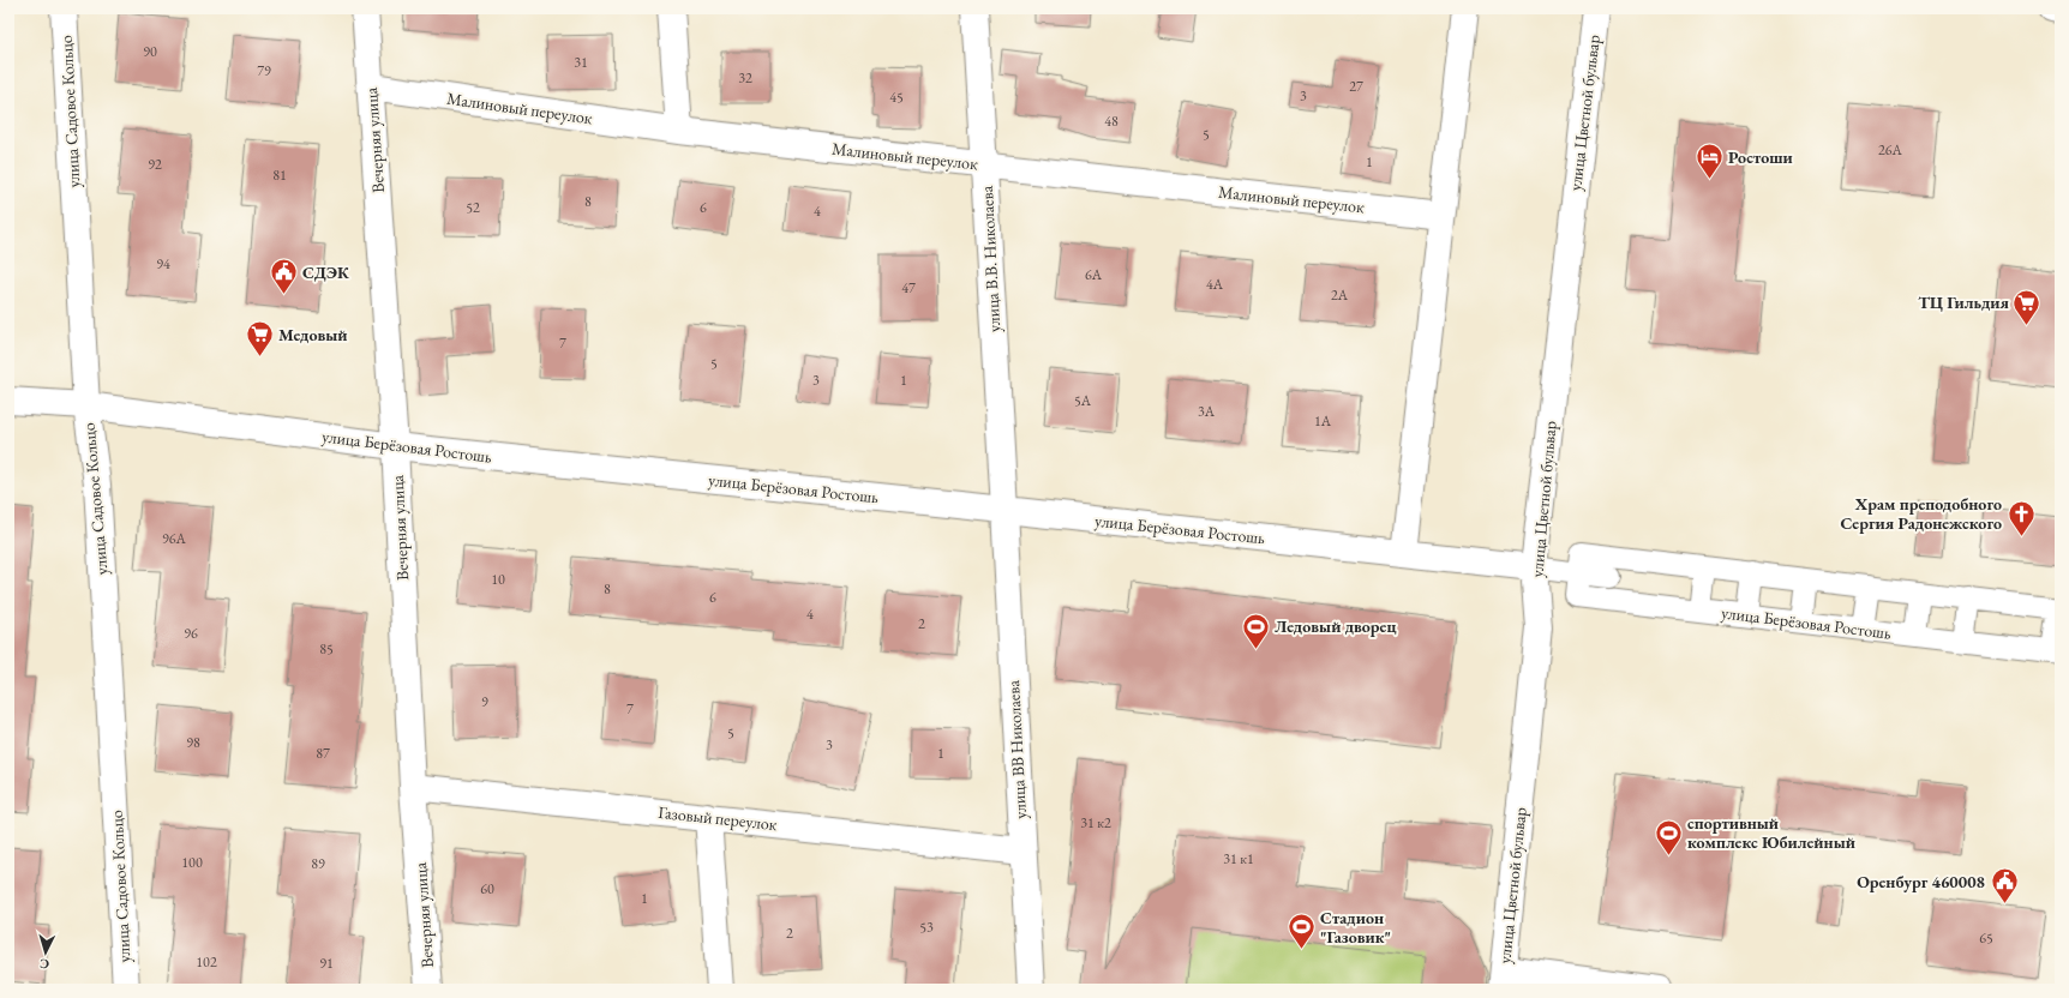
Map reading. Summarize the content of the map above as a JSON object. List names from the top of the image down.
{
  "streets": {
    "street": [
      "Малиновый переулок",
      "улица Садовое Кольцо",
      "улица Цветной бульвар",
      "Вечерняя улица",
      "улица В.В. Николаева",
      "улица Берёзовая Ростошь",
      "улица ВВ Николаева",
      "Газовый переулок"
    ]
  },
  "crossings": [
    ["Малиновый переулок", "Вечерняя улица"],
    ["Малиновый переулок", "улица В.В. Николаева"],
    ["улица Садовое Кольцо", "улица Берёзовая Ростошь"],
    ["улица Цветной бульвар", "улица Берёзовая Ростошь"],
    ["Вечерняя улица", "улица Берёзовая Ростошь"],
    ["Вечерняя улица", "Газовый переулок"],
    ["улица В.В. Николаева", "улица Берёзовая Ростошь"],
    ["улица В.В. Николаева", "улица ВВ Николаева"],
    ["улица Берёзовая Ростошь", "улица ВВ Николаева"],
    ["улица ВВ Николаева", "Газовый переулок"]
  ],
  "places": {
    "hotel": ["Ростоши"],
    "public building": ["СДЭК", "Оренбург 460008"],
    "supermarket": ["ТЦ Гильдия", "Медовый"],
    "church": ["Храм преподобного Сергия Радонежского"],
    "sports": ["Ледовый дворец", "спортивный комплекс Юбилейный", "Стадион \"Газовик\""]
  },
  "house_numbers": [
    "90",
    "31",
    "79",
    "32",
    "27",
    "3",
    "45",
    "48",
    "5",
    "26А",
    "1",
    "92",
    "81",
    "8",
    "52",
    "6",
    "4",
    "94",
    "6А",
    "4А",
    "47",
    "2А",
    "7",
    "5",
    "3",
    "1",
    "5А",
    "3А",
    "1А",
    "96А",
    "10",
    "8",
    "6",
    "4",
    "2",
    "96",
    "85",
    "9",
    "7",
    "5",
    "98",
    "3",
    "87",
    "1",
    "31 к2",
    "31 к1",
    "100",
    "89",
    "60",
    "1",
    "53",
    "2",
    "65",
    "102",
    "91"
  ],
  "north": "bottom"
}
